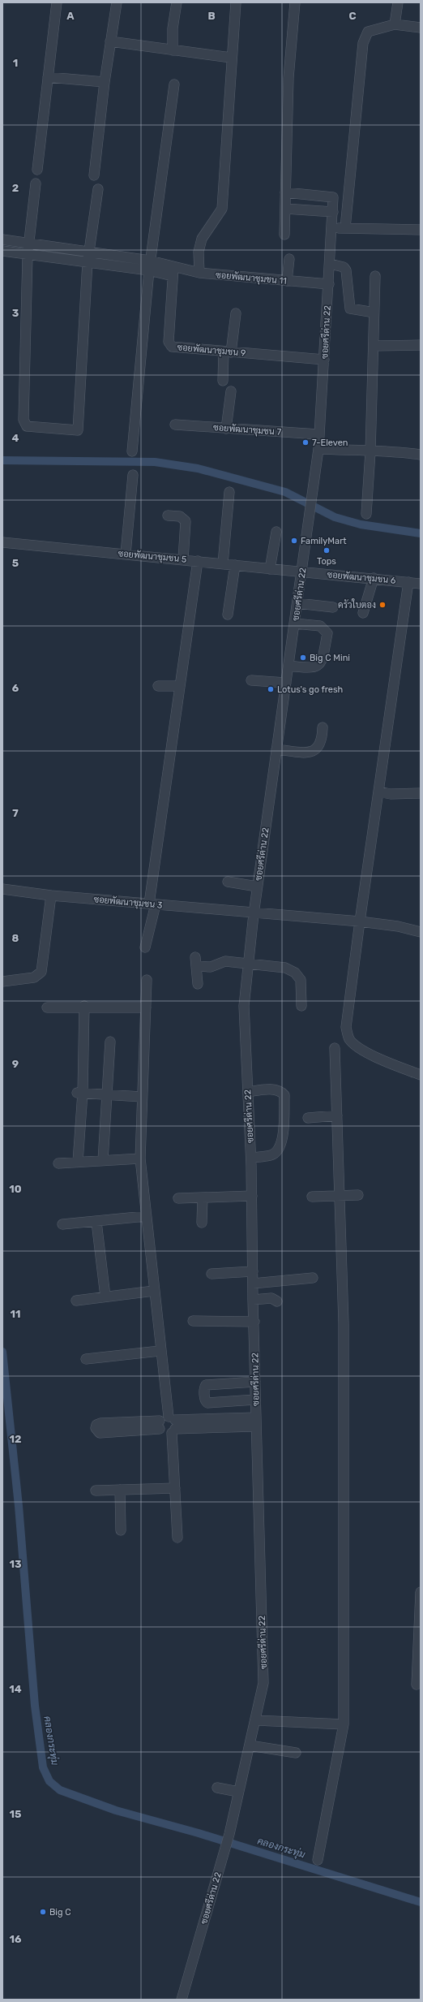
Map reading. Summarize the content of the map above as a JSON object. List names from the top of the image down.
{
  "streets": {
    "street": [
      "ซอยพัฒนาชุมชน 11",
      "ซอยศรีด่าน 22",
      "ซอยพัฒนาชุมชน 9",
      "ซอยพัฒนาชุมชน 7",
      "ซอยพัฒนาชุมชน 5",
      "ซอยพัฒนาชุมชน 6",
      "ซอยพัฒนาชุมชน 3"
    ]
  },
  "crossings": [
    ["ซอยพัฒนาชุมชน 11", "ซอยศรีด่าน 22"],
    ["ซอยพัฒนาชุมชน 11", "ซอยพัฒนาชุมชน 9"],
    ["ซอยศรีด่าน 22", "ซอยพัฒนาชุมชน 9"],
    ["ซอยศรีด่าน 22", "ซอยพัฒนาชุมชน 7"],
    ["ซอยศรีด่าน 22", "ซอยพัฒนาชุมชน 5"],
    ["ซอยศรีด่าน 22", "ซอยพัฒนาชุมชน 6"],
    ["ซอยศรีด่าน 22", "ซอยพัฒนาชุมชน 3"],
    ["ซอยพัฒนาชุมชน 5", "ซอยพัฒนาชุมชน 6"]
  ],
  "water": ["คลองกระทุ่ม"],
  "places": [
    "7-Eleven",
    "FamilyMart",
    "Tops",
    "ครัวใบตอง",
    "Big C Mini",
    "Lotus's go fresh",
    "Big C"
  ],
  "grid": {
    "columns": ["A", "B", "C"],
    "rows": [
      "1",
      "2",
      "3",
      "4",
      "5",
      "6",
      "7",
      "8",
      "9",
      "10",
      "11",
      "12",
      "13",
      "14",
      "15",
      "16"
    ]
  }
}
